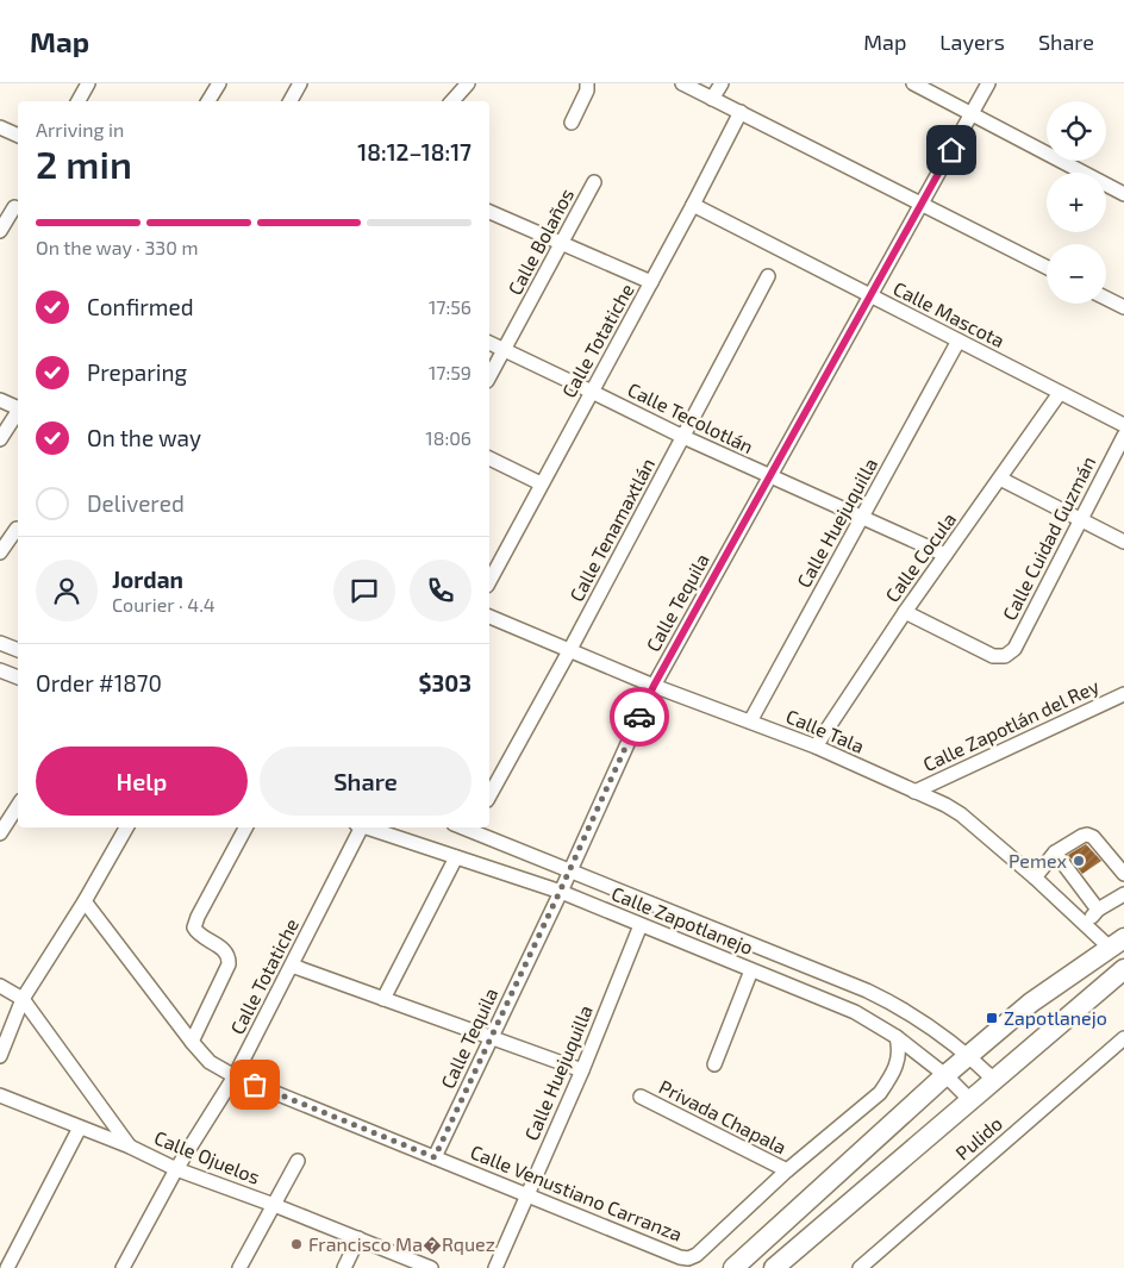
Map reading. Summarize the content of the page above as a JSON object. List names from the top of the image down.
{
  "streets": {
    "street": [
      "Calle Bolaños",
      "Calle Mascota",
      "Calle Totatiche",
      "Calle Tecolotlán",
      "Calle Huejuquilla",
      "Calle Tenamaxtlán",
      "Calle Cuidad Guzmán",
      "Calle Cocula",
      "Calle Tequila",
      "Calle Zapotlán del Rey",
      "Calle Tala",
      "Calle Zapotlanejo",
      "Privada Chapala",
      "Pulido",
      "Calle Ojuelos",
      "Calle Venustiano Carranza"
    ]
  },
  "crossings": [
    ["Calle Bolaños", "Calle Tecolotlán"],
    ["Calle Mascota", "Calle Totatiche"],
    ["Calle Mascota", "Calle Huejuquilla"],
    ["Calle Mascota", "Calle Cocula"],
    ["Calle Mascota", "Calle Tequila"],
    ["Calle Totatiche", "Calle Tecolotlán"],
    ["Calle Totatiche", "Calle Ojuelos"],
    ["Calle Totatiche", "Calle Venustiano Carranza"],
    ["Calle Tecolotlán", "Calle Huejuquilla"],
    ["Calle Tecolotlán", "Calle Tenamaxtlán"],
    ["Calle Tecolotlán", "Calle Cocula"],
    ["Calle Tecolotlán", "Calle Tequila"],
    ["Calle Huejuquilla", "Calle Tala"],
    ["Calle Huejuquilla", "Calle Zapotlanejo"],
    ["Calle Huejuquilla", "Calle Venustiano Carranza"],
    ["Calle Tenamaxtlán", "Calle Tala"],
    ["Calle Cuidad Guzmán", "Calle Cocula"],
    ["Calle Cocula", "Calle Tala"],
    ["Calle Tequila", "Calle Tala"],
    ["Calle Tequila", "Calle Zapotlanejo"],
    ["Calle Tequila", "Calle Venustiano Carranza"],
    ["Calle Zapotlán del Rey", "Calle Tala"],
    ["Privada Chapala", "Calle Venustiano Carranza"]
  ],
  "places": {
    "other": ["Pemex", "Francisco Ma�Rquez"],
    "transit": ["Zapotlanejo"]
  },
  "page": {
    "header": "Map",
    "nav": ["Map", "Layers", "Share"],
    "map_buttons": ["+", "−"],
    "heading": ["2 min", "Arriving in", "18:12–18:17"],
    "panel": [
      "Jordan",
      "Courier · 4.4",
      "Order #1870",
      "$303"
    ],
    "bar": "On the way · 330 m",
    "list": [
      ["Confirmed", "17:56"],
      ["Preparing", "17:59"],
      ["On the way", "18:06"],
      "Delivered"
    ],
    "buttons": ["Help", "Share"]
  }
}
